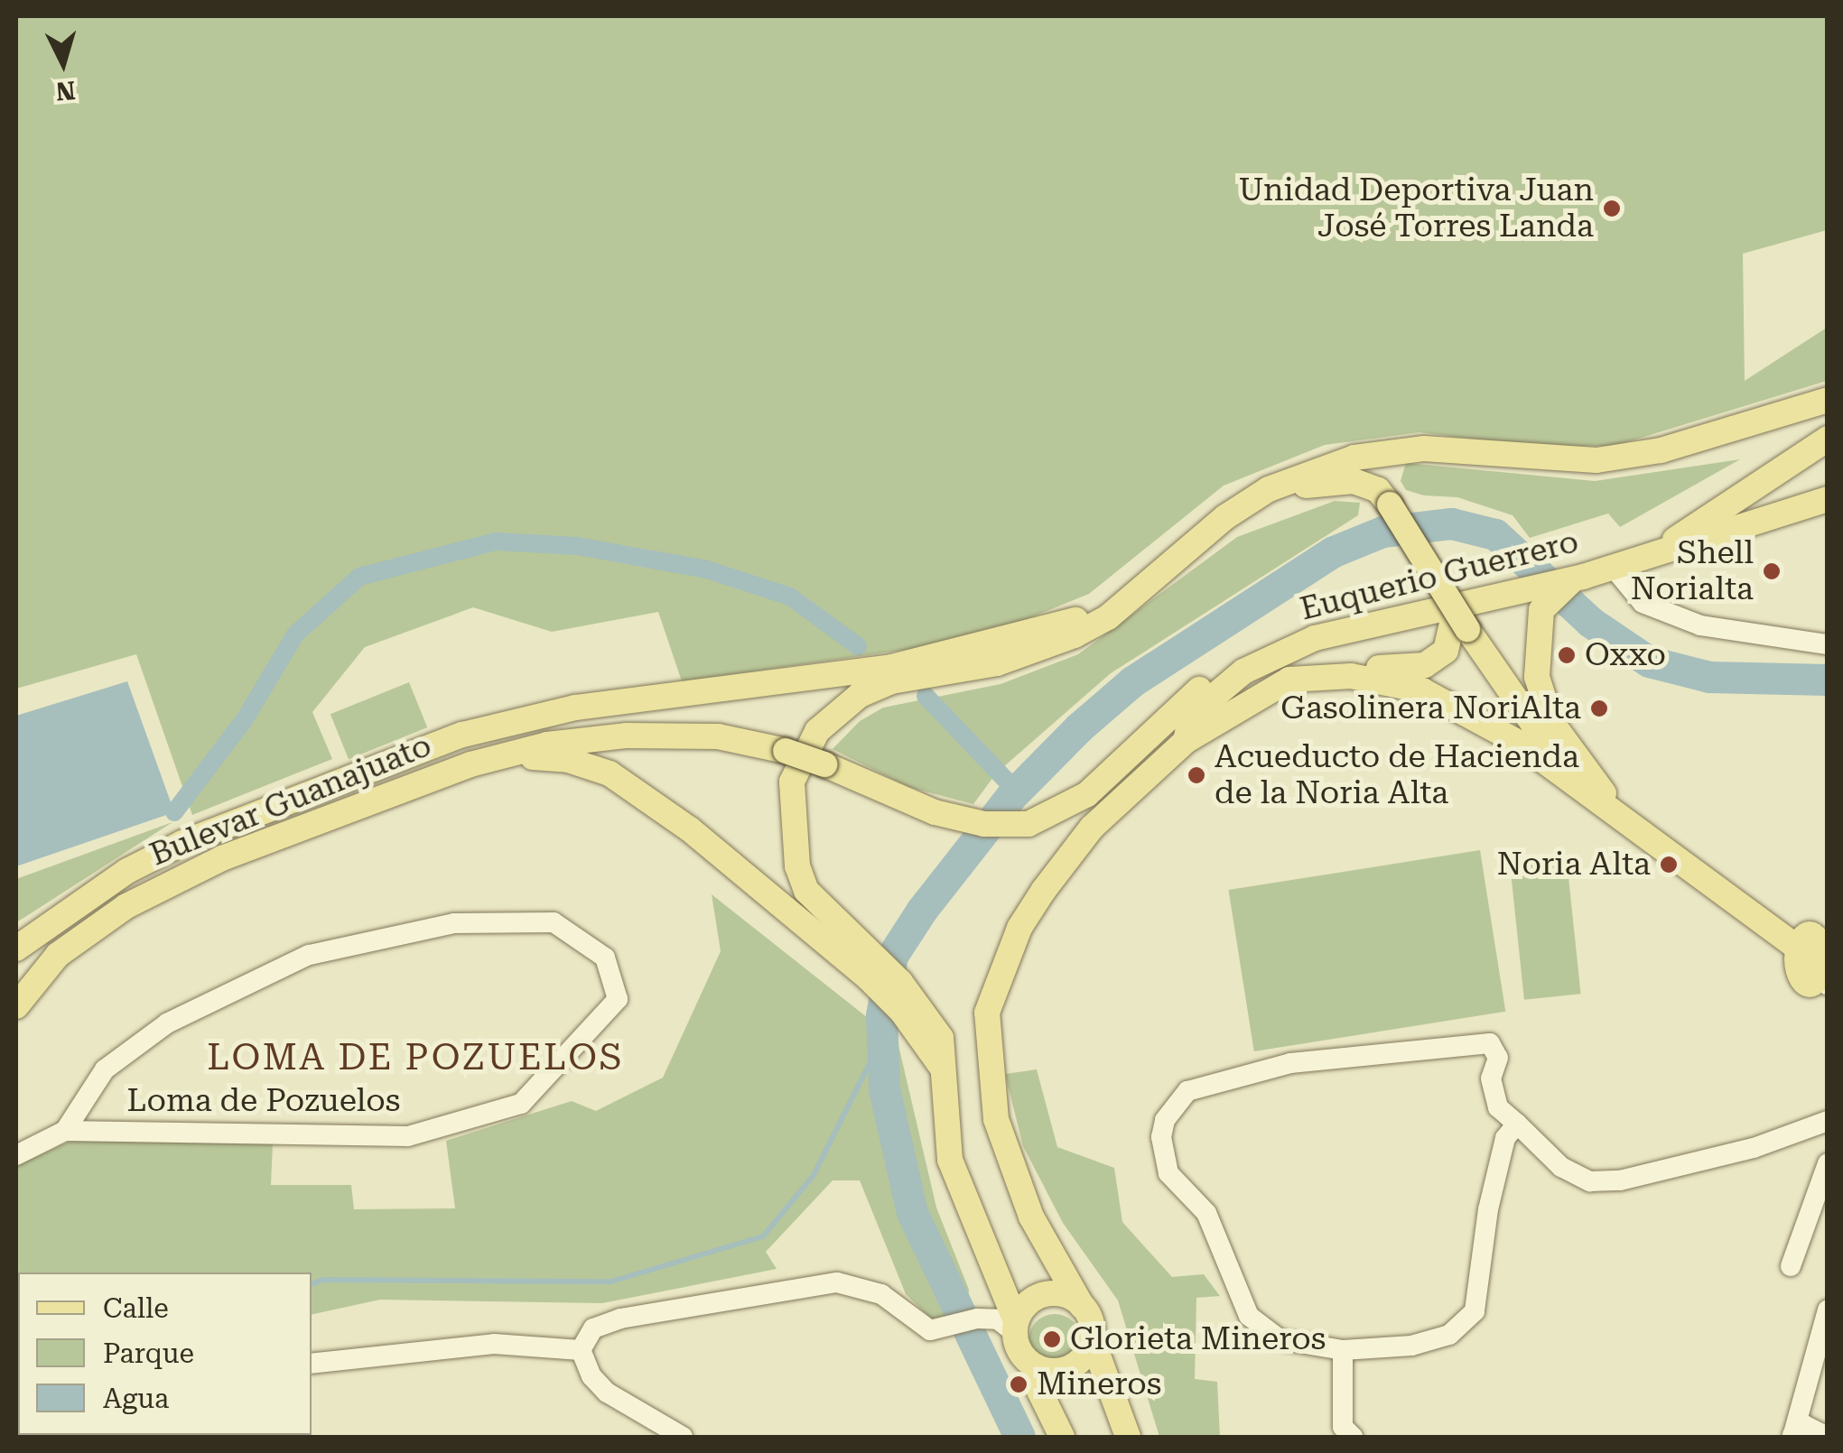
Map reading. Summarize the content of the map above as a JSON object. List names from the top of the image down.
{
  "streets": {
    "main road": ["Euquerio Guerrero", "Bulevar Guanajuato"],
    "street": ["Loma de Pozuelos"]
  },
  "districts": ["LOMA DE POZUELOS"],
  "places": [
    "Unidad Deportiva Juan José Torres Landa",
    "Shell Norialta",
    "Oxxo",
    "Gasolinera NoriAlta",
    "Acueducto de Hacienda de la Noria Alta",
    "Noria Alta",
    "Glorieta Mineros",
    "Mineros"
  ],
  "legend": ["Calle", "Parque", "Agua"],
  "north": "bottom"
}
